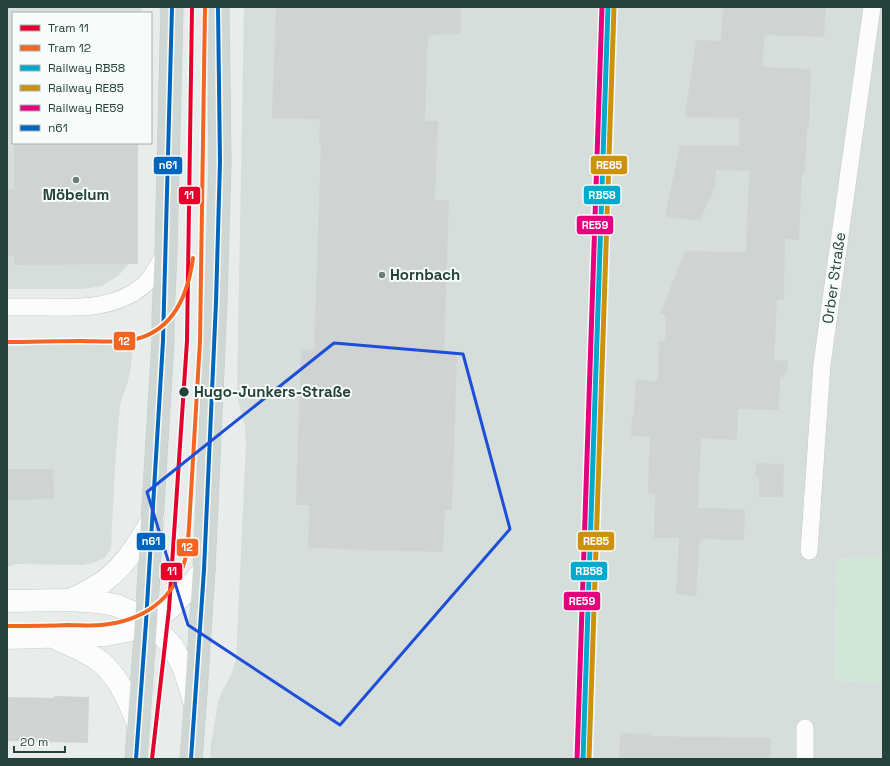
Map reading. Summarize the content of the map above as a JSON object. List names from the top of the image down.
{
  "streets": {
    "street": ["Orber Straße"]
  },
  "places": ["Möbelum", "Hornbach", "Hugo-Junkers-Straße"],
  "lines": [
    "tram line 11",
    "tram line 12",
    "rail line RB58",
    "rail line RE85",
    "rail line RE59",
    "transit line n61"
  ],
  "legend": [
    "Tram 11",
    "Tram 12",
    "Railway RB58",
    "Railway RE85",
    "Railway RE59",
    "n61"
  ],
  "scale_bar": "20 m"
}
